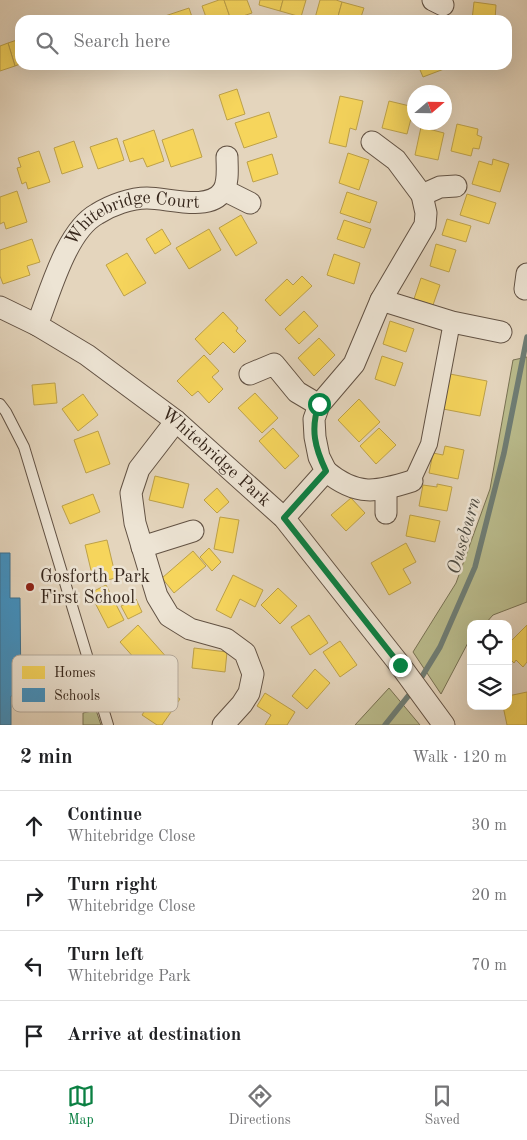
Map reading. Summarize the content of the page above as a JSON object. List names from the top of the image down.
{
  "streets": {
    "street": ["Whitebridge Court", "Whitebridge Park"]
  },
  "crossings": [
    ["Whitebridge Court", "Whitebridge Park"]
  ],
  "water": ["Ouseburn"],
  "places": ["Gosforth Park First School"],
  "legend": ["Homes", "Schools"],
  "north": "right",
  "page": {
    "search": "Search here",
    "heading": ["2 min", "Walk · 120 m"],
    "list": [
      ["Continue", "Whitebridge Close", "30 m"],
      ["Turn right", "Whitebridge Close", "20 m"],
      ["Turn left", "Whitebridge Park", "70 m"],
      "Arrive at destination"
    ],
    "nav": ["Map", "Directions", "Saved"]
  }
}
